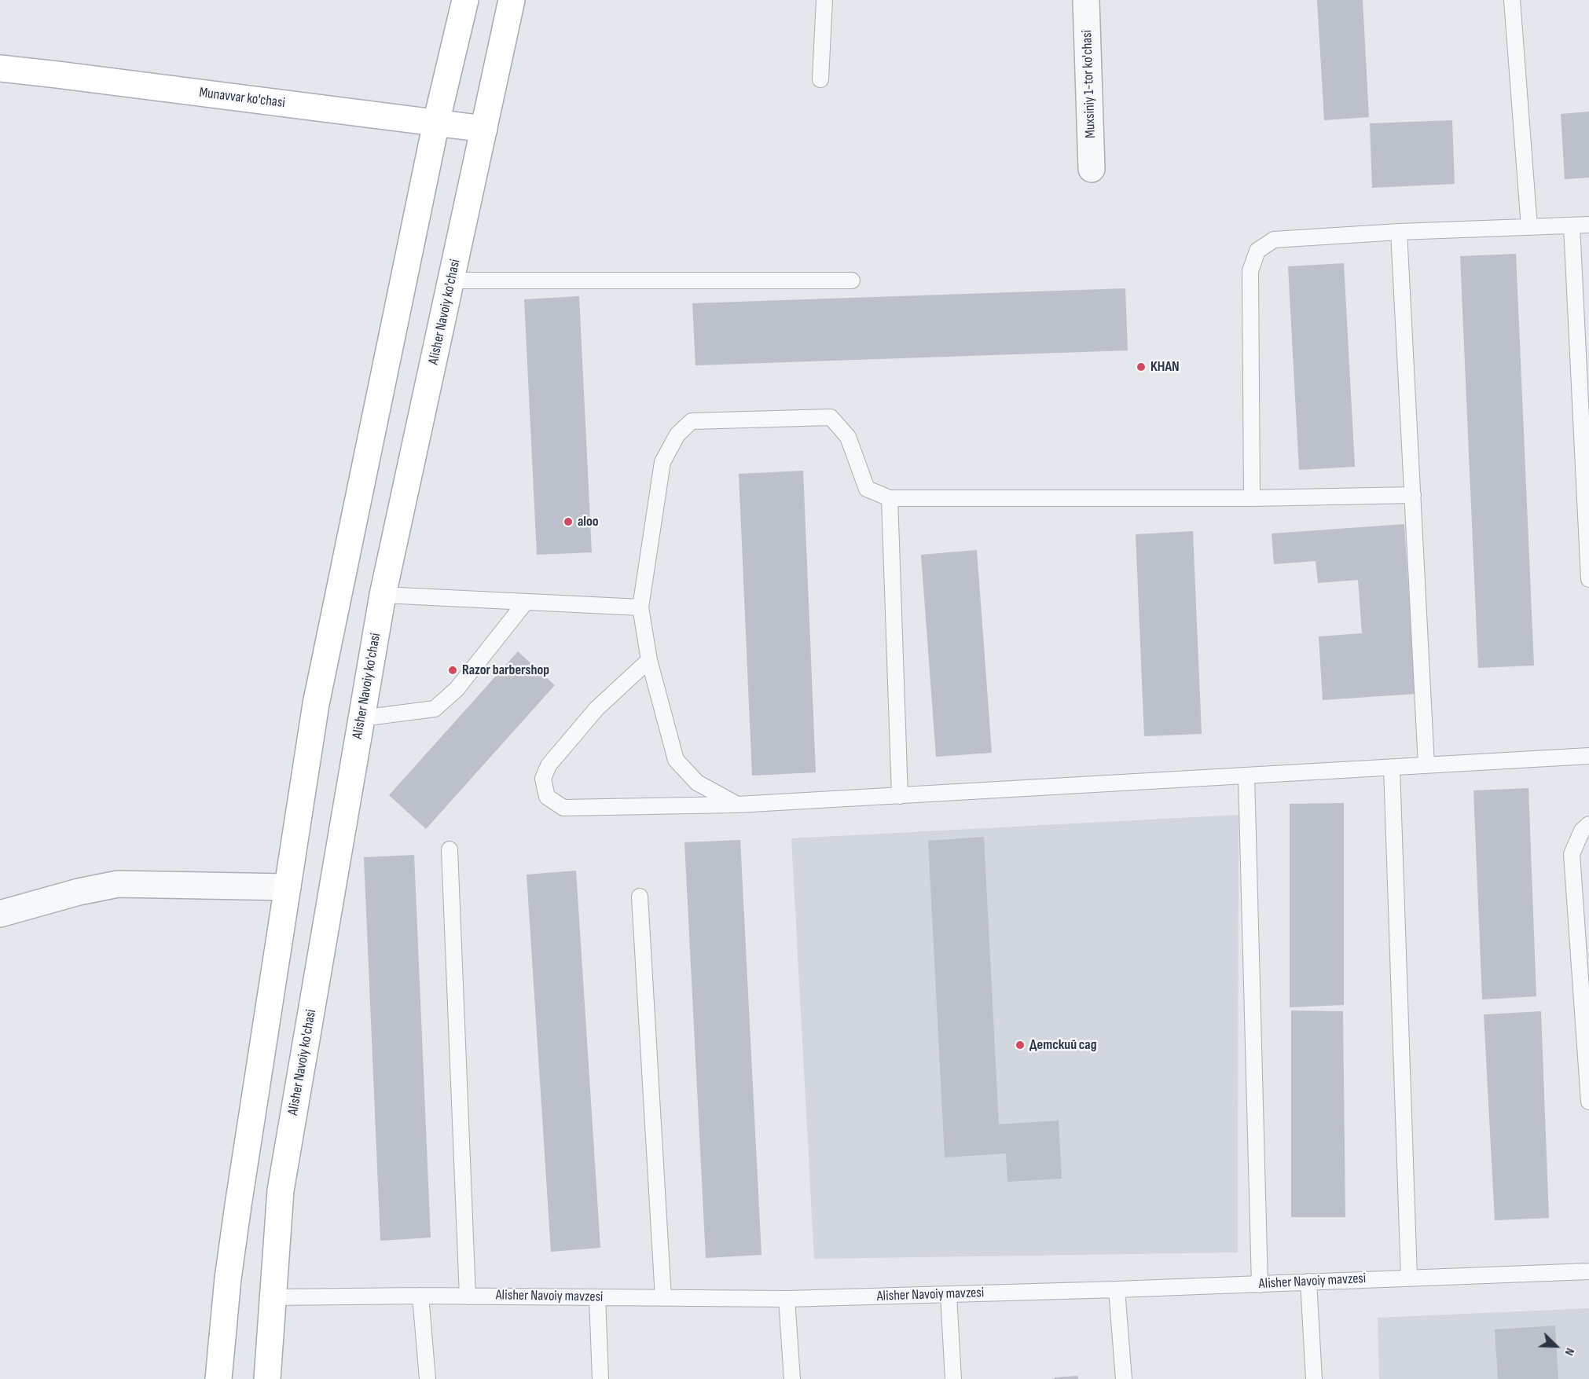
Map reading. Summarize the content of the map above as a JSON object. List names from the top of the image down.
{
  "streets": {
    "main road": ["Munavvar ko'chasi", "Alisher Navoiy ko'chasi"],
    "street": ["Muxsiniy 1-tor ko'chasi"],
    "lane": ["Alisher Navoiy mavzesi"]
  },
  "crossings": [
    ["Munavvar ko'chasi", "Alisher Navoiy ko'chasi"],
    ["Alisher Navoiy ko'chasi", "Alisher Navoiy mavzesi"]
  ],
  "places": [
    "KHAN",
    "aloo",
    "Razor barbershop",
    "Детский сад"
  ],
  "north": "bottom right"
}
